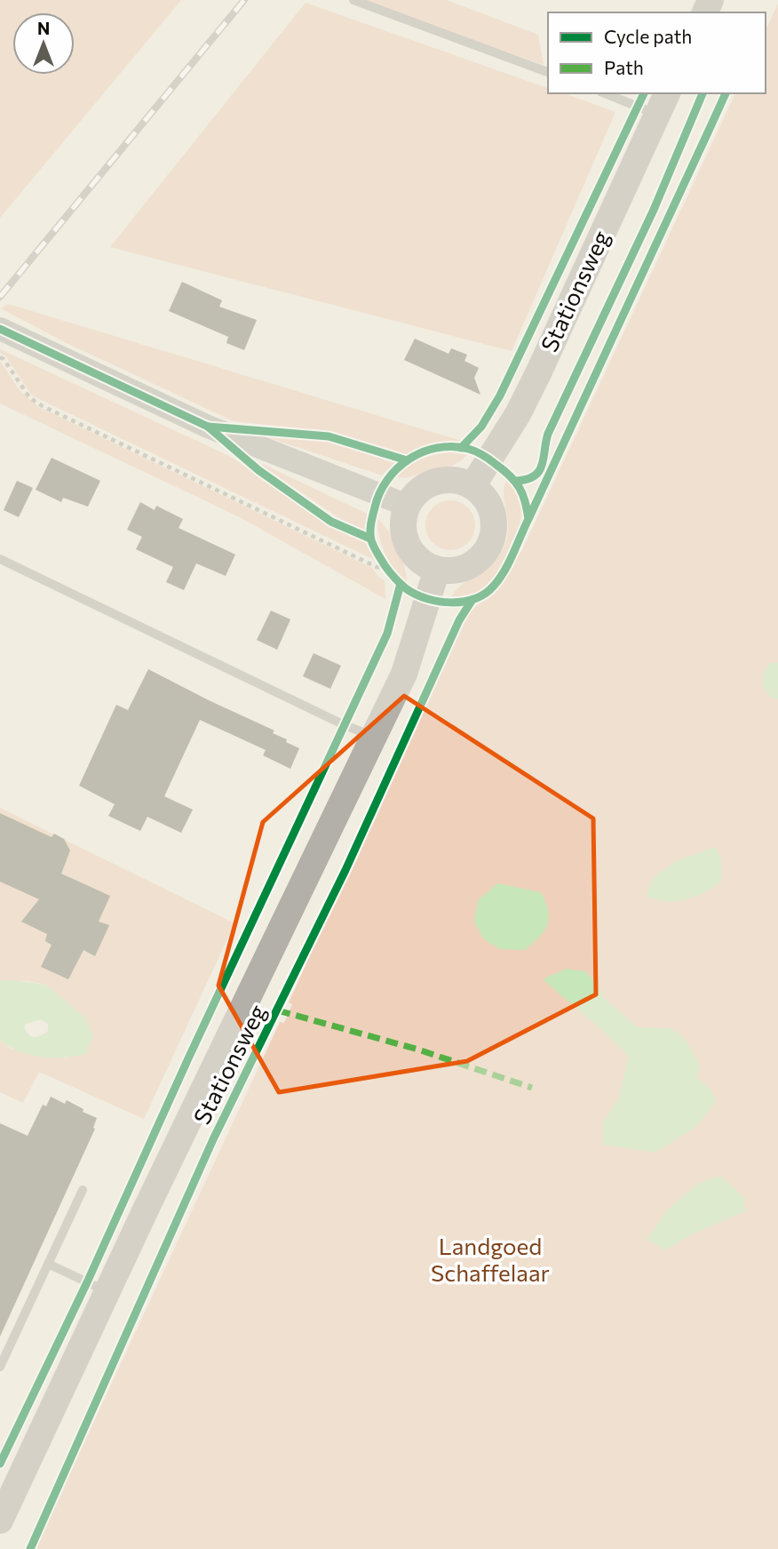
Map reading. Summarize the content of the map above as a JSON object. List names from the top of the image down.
{
  "streets": {
    "main road": ["Stationsweg"]
  },
  "parks": ["Landgoed Schaffelaar"],
  "legend": ["Cycle path", "Path"],
  "north": "top"
}
